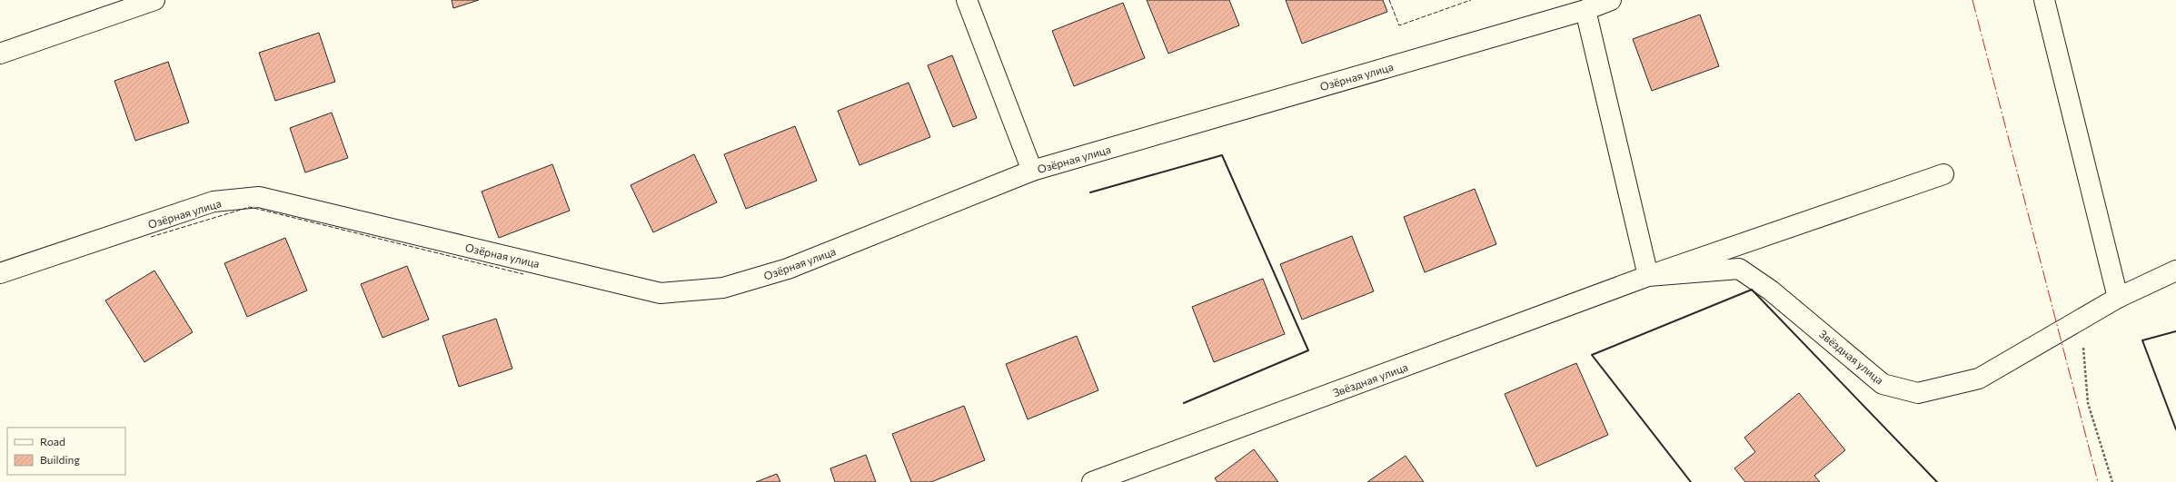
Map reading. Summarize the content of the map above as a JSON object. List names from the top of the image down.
{
  "streets": {
    "street": ["Озёрная улица", "Звёздная улица"]
  },
  "legend": ["Road", "Building"]
}
